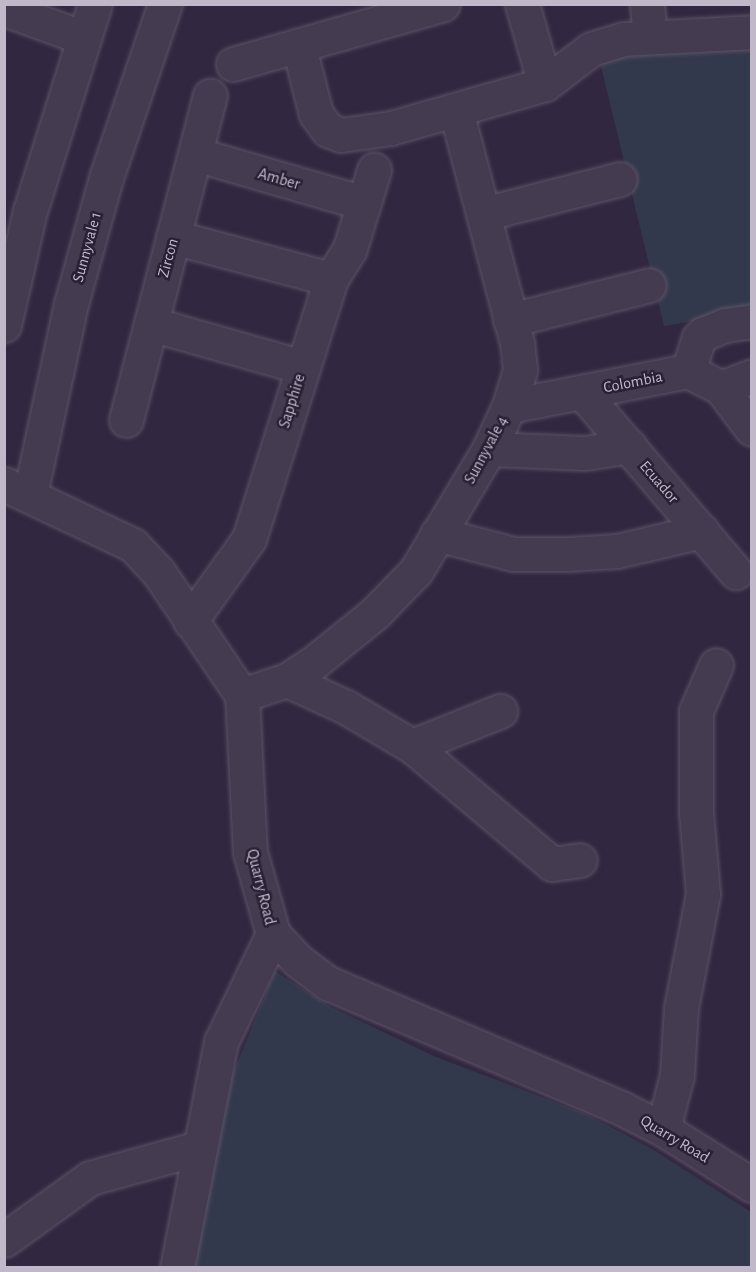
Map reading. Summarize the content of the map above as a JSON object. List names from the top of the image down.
{
  "streets": {
    "street": [
      "Amber",
      "Sunnyvale 1",
      "Zircon",
      "Colombia",
      "Sapphire",
      "Sunnyvale 4",
      "Ecuador",
      "Quarry Road"
    ]
  },
  "crossings": [
    ["Amber", "Zircon"],
    ["Amber", "Sapphire"],
    ["Colombia", "Sunnyvale 4"],
    ["Colombia", "Ecuador"],
    ["Sunnyvale 4", "Quarry Road"]
  ]
}
